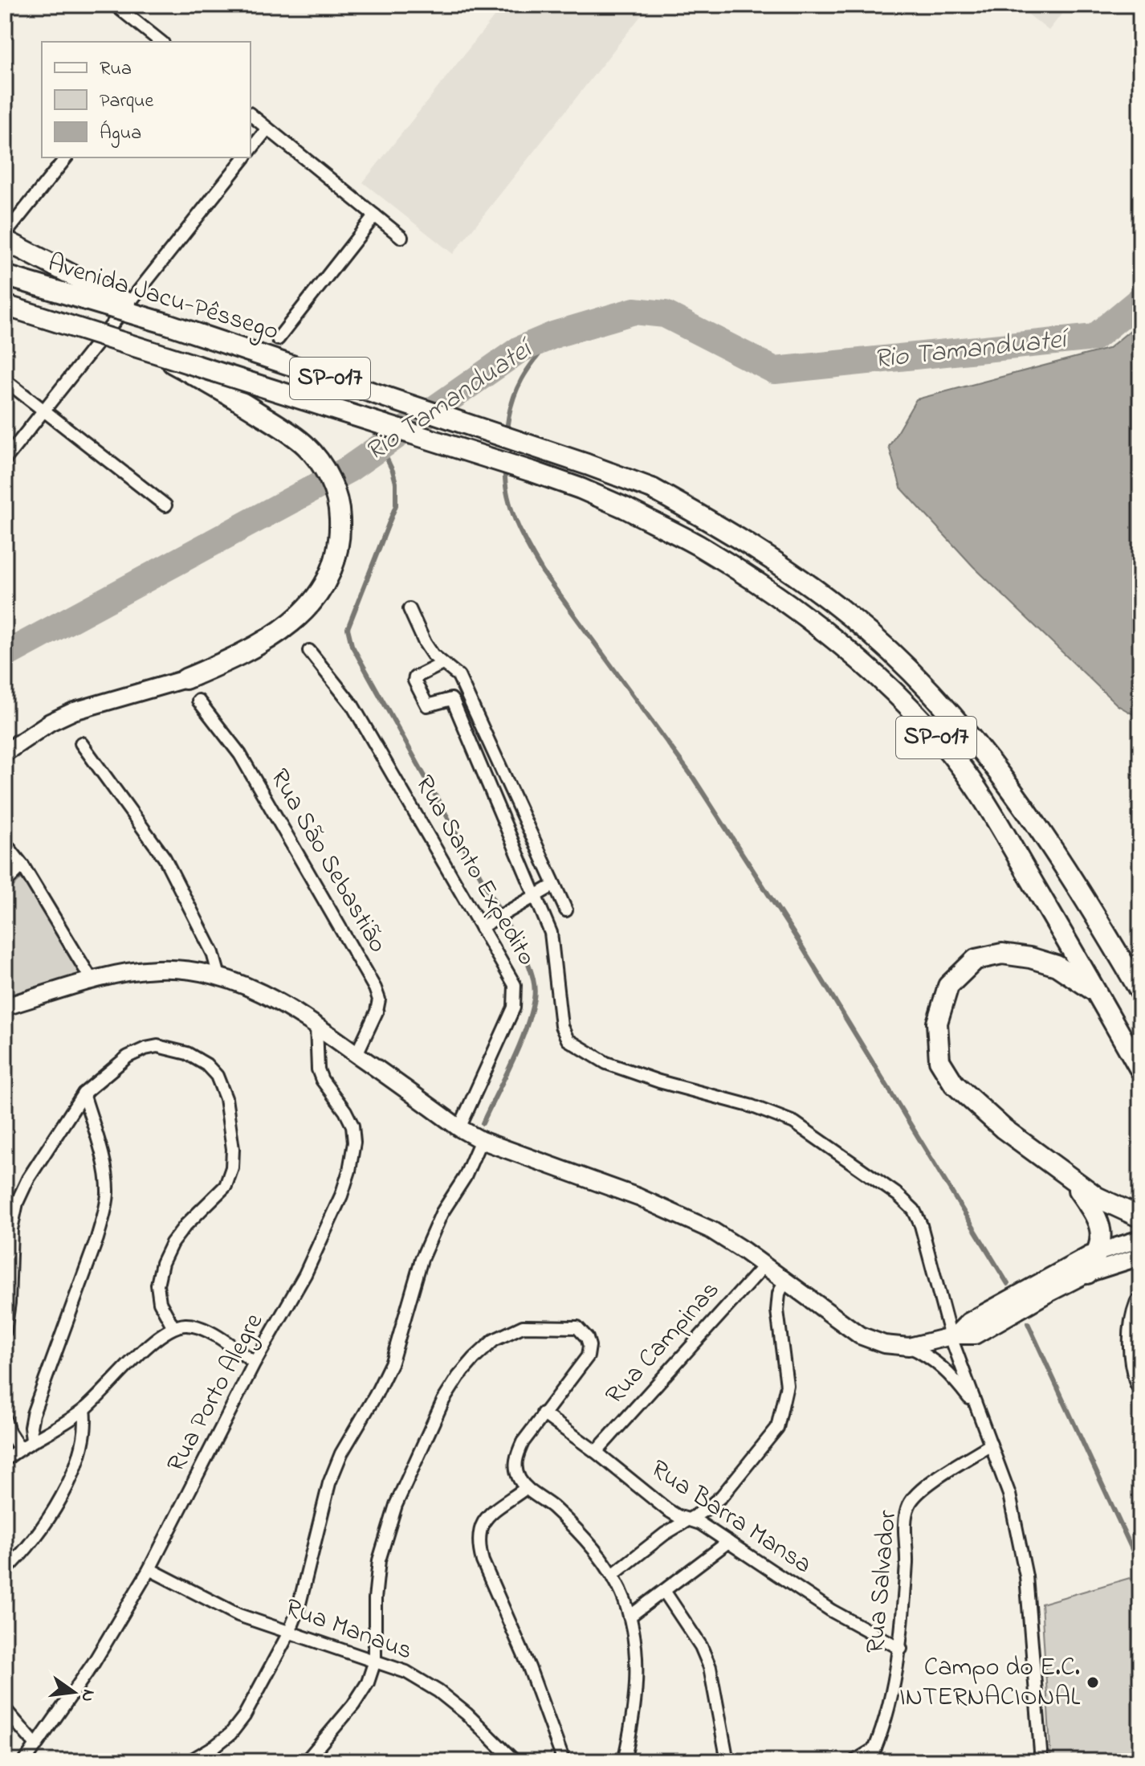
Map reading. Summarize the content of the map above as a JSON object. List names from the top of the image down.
{
  "streets": {
    "highway": ["Avenida Jacu-Pêssego", "SP-017"],
    "street": [
      "Rua São Sebastião",
      "Rua Santo Expedito",
      "Rua Campinas",
      "Rua Porto Alegre",
      "Rua Barra Mansa",
      "Rua Salvador",
      "Rua Manaus"
    ]
  },
  "crossings": [
    ["Rua Campinas", "Rua Barra Mansa"],
    ["Rua Porto Alegre", "Rua Manaus"],
    ["Rua Barra Mansa", "Rua Salvador"]
  ],
  "water": ["Rio Tamanduateí"],
  "places": ["Campo do E.C. INTERNACIONAL"],
  "legend": ["Rua", "Parque", "Água"],
  "north": "right"
}
